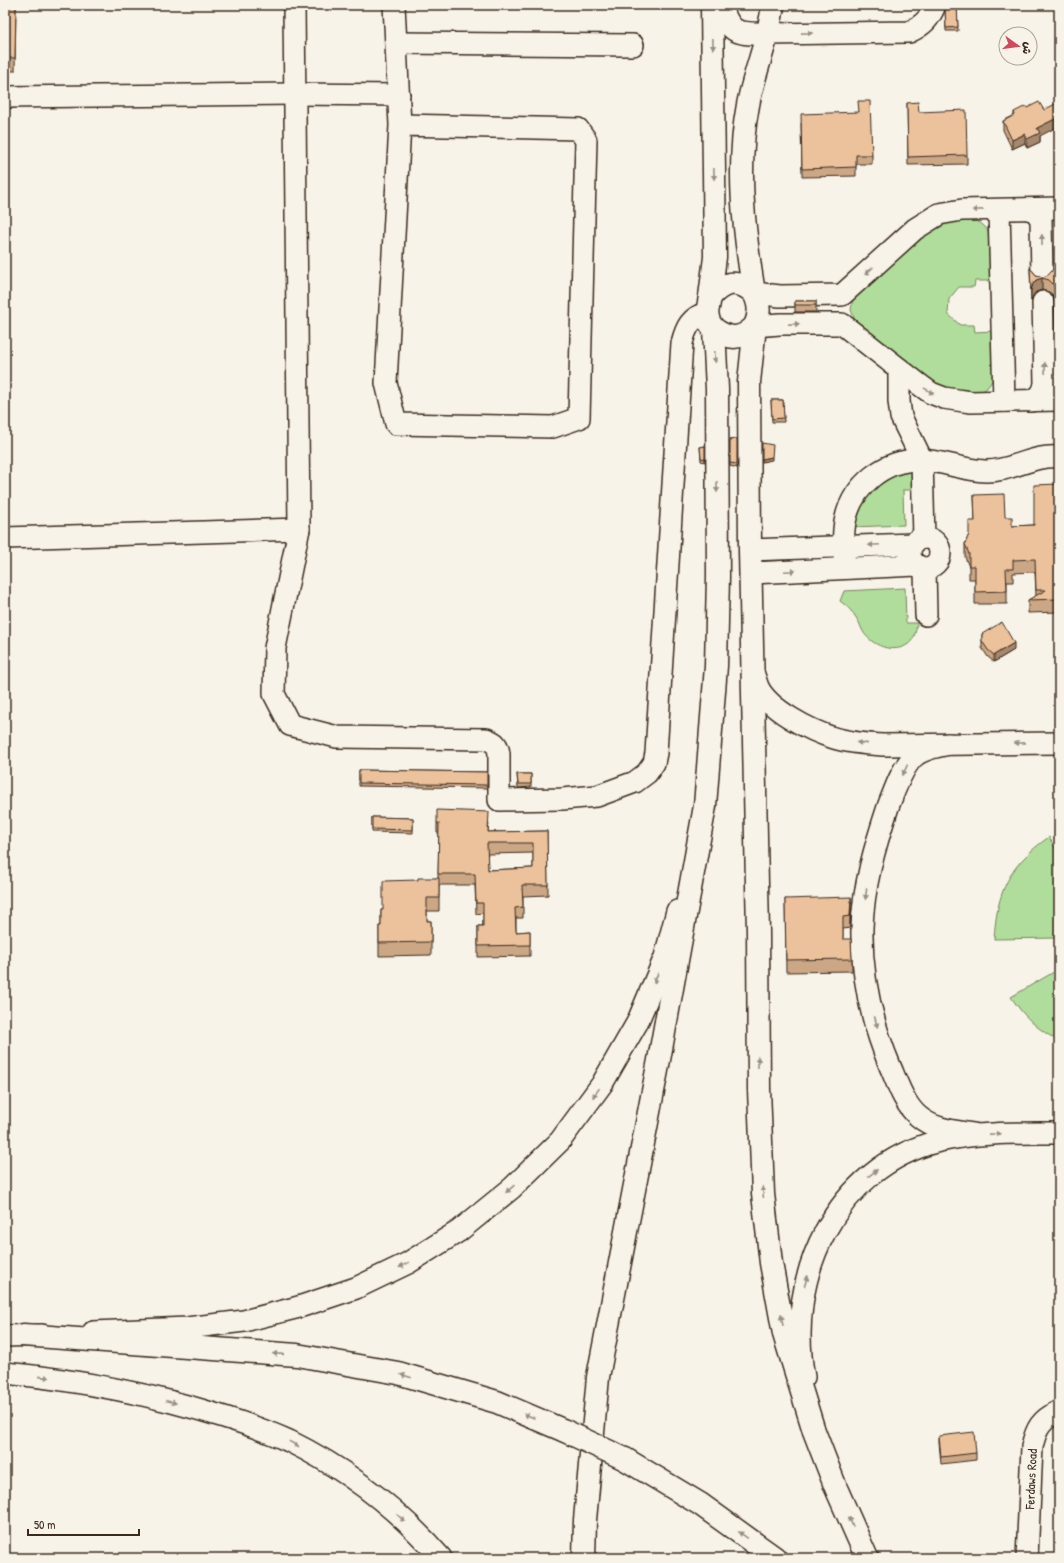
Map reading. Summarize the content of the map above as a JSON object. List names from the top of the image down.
{
  "streets": {
    "street": ["Ferdaws Road"]
  },
  "scale_bar": "50 m",
  "north": "right"
}
